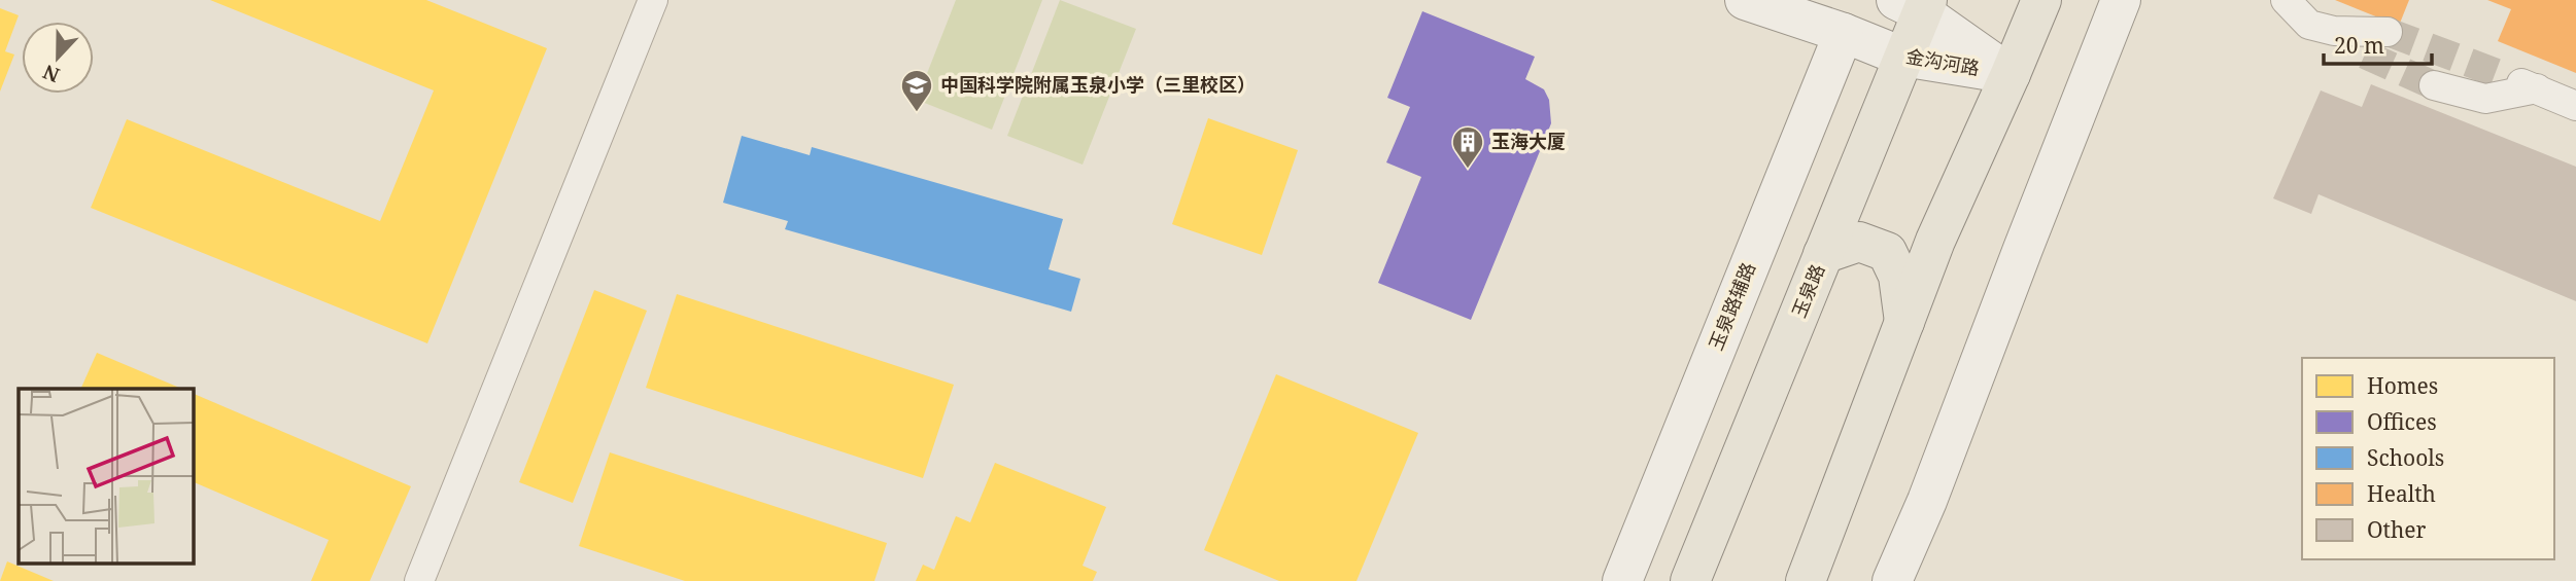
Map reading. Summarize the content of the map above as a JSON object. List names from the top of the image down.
{
  "streets": {
    "main road": ["玉泉路"],
    "street": ["金沟河路", "玉泉路辅路"]
  },
  "crossings": [
    ["金沟河路", "玉泉路"],
    ["金沟河路", "玉泉路辅路"]
  ],
  "places": {
    "school or university": ["中国科学院附属玉泉小学（三里校区）"],
    "building": ["玉海大厦"]
  },
  "legend": [
    "Homes",
    "Offices",
    "Schools",
    "Health",
    "Other"
  ],
  "scale_bar": "20 m",
  "north": "bottom"
}
